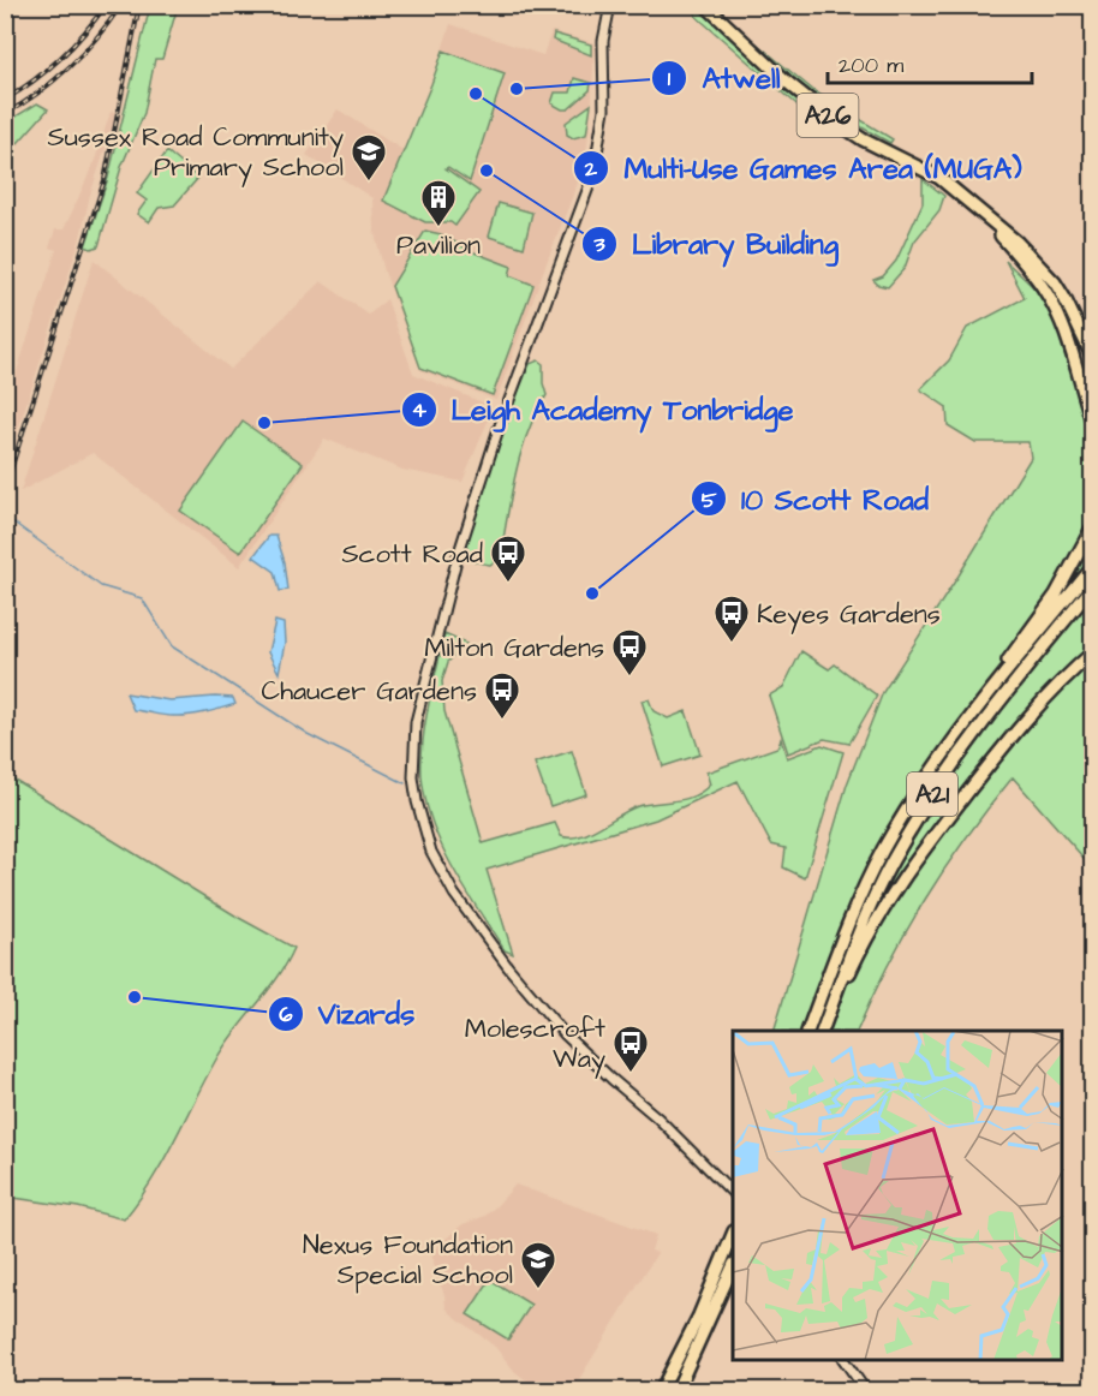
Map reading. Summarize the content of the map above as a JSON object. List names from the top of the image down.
{
  "streets": {
    "highway": ["A26", "A21"]
  },
  "places": {
    "other": [
      "Atwell",
      "Multi-Use Games Area (MUGA)",
      "Library Building",
      "Leigh Academy Tonbridge",
      "10 Scott Road",
      "Vizards"
    ],
    "school or university": ["Sussex Road Community Primary School", "Nexus Foundation Special School"],
    "building": ["Pavilion"],
    "bus stop": [
      "Scott Road",
      "Keyes Gardens",
      "Milton Gardens",
      "Chaucer Gardens",
      "Molescroft Way"
    ]
  },
  "scale_bar": "200 m"
}
